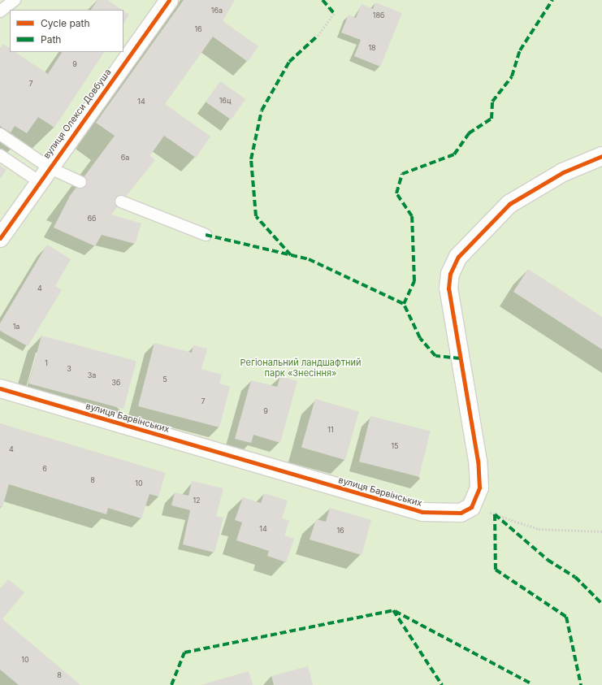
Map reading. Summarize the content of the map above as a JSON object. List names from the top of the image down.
{
  "streets": {
    "street": ["вулиця Олекси Довбуша", "вулиця Барвінських"]
  },
  "parks": ["Регіональний ландшафтний парк «Знесіння»"],
  "house_numbers": [
    "16а",
    "18б",
    "16",
    "18",
    "9",
    "7",
    "16ц",
    "14",
    "6а",
    "6б",
    "4",
    "1а",
    "1",
    "3",
    "3а",
    "5",
    "3б",
    "7",
    "9",
    "11",
    "15",
    "4",
    "6",
    "8",
    "10",
    "12",
    "14",
    "16",
    "10",
    "8"
  ],
  "legend": ["Cycle path", "Path"]
}
